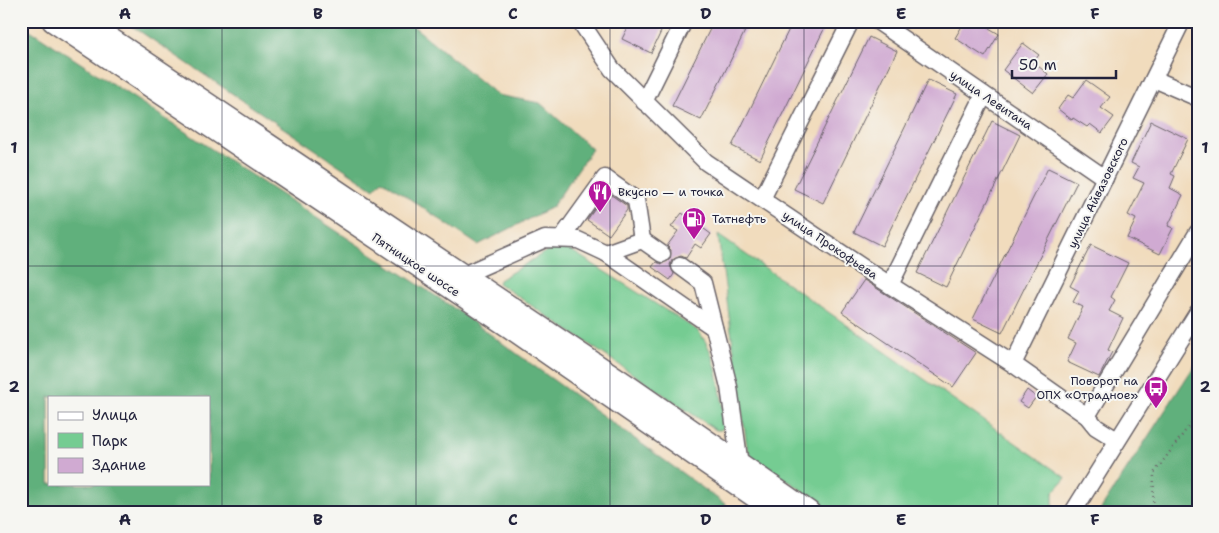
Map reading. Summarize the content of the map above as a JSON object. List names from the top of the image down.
{
  "streets": {
    "main road": ["Пятницкое шоссе"],
    "street": ["улица Левитана", "улица Айвазовского", "улица Прокофьева"]
  },
  "crossings": [
    ["улица Левитана", "улица Айвазовского"],
    ["улица Айвазовского", "улица Прокофьева"]
  ],
  "places": {
    "restaurant": ["Вкусно — и точка"],
    "fuel station": ["Татнефть"],
    "bus stop": ["Поворот на ОПХ «Отрадное»"]
  },
  "legend": ["Улица", "Парк", "Здание"],
  "scale_bar": "50 m",
  "grid": {
    "columns": [
      "A",
      "B",
      "C",
      "D",
      "E",
      "F"
    ],
    "rows": ["1", "2"]
  }
}
